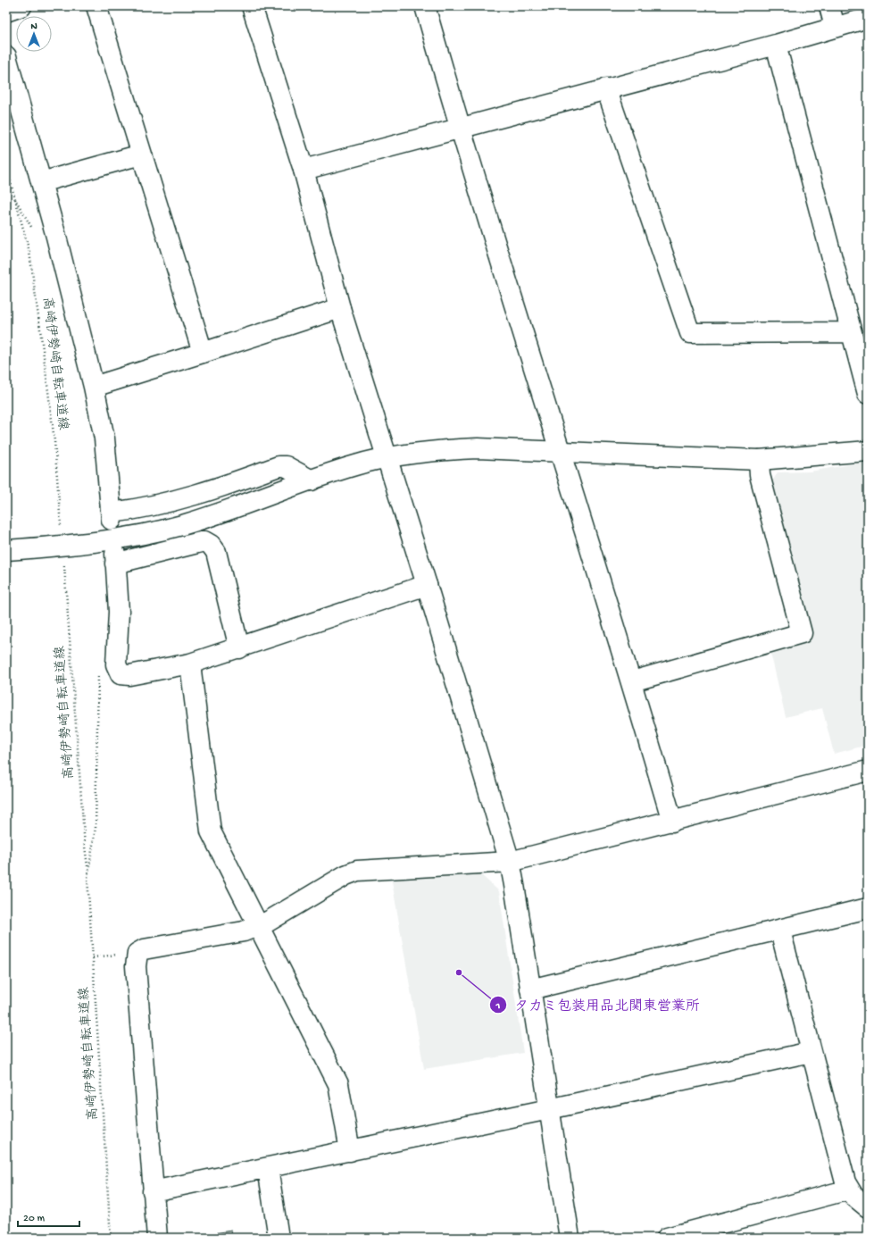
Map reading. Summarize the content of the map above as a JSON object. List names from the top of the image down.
{
  "streets": {
    "path": ["高崎伊勢崎自転車道線"]
  },
  "places": ["タカミ包装用品北関東営業所"],
  "scale_bar": "20 m",
  "north": "top"
}
